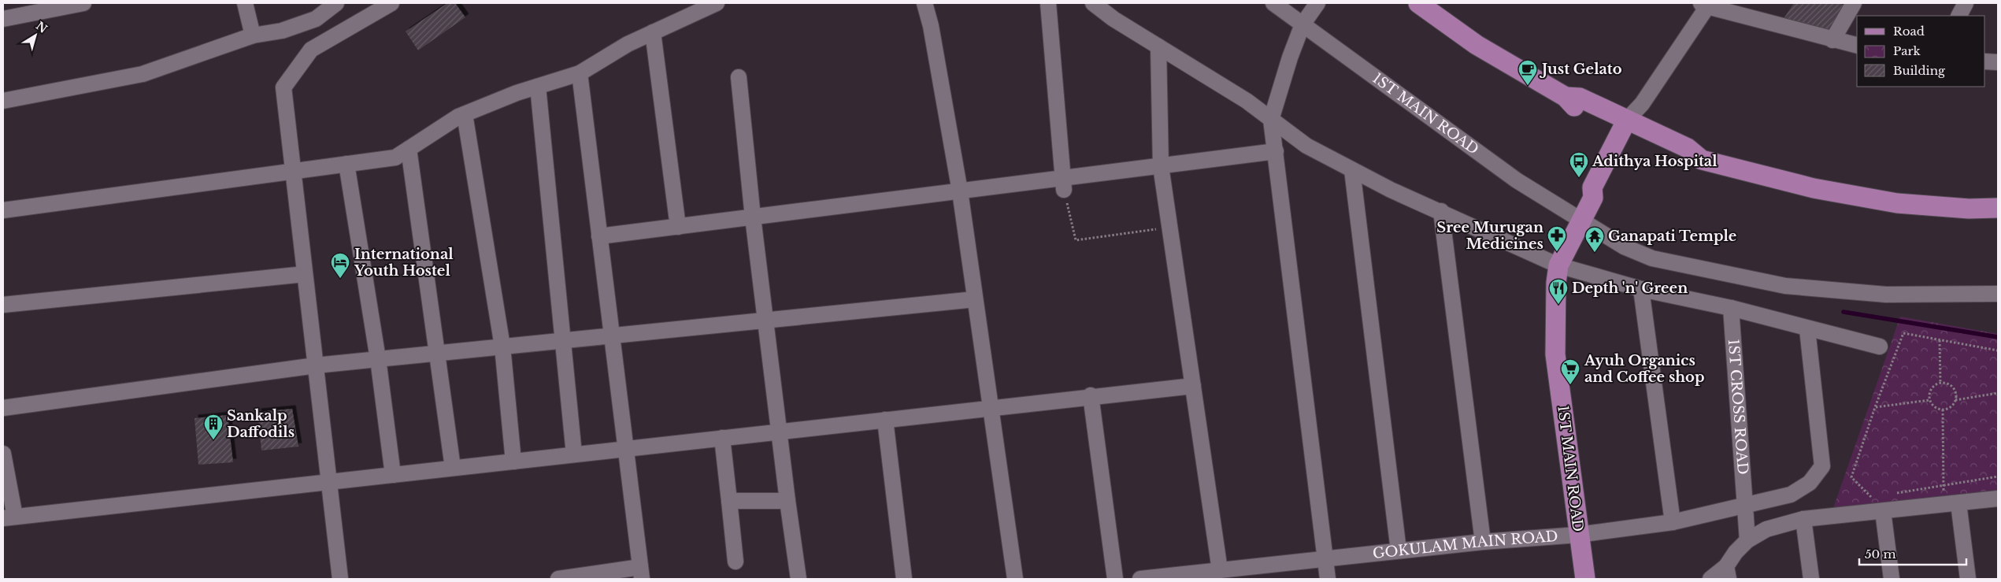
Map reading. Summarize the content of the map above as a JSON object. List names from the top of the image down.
{
  "streets": {
    "main road": ["1ST MAIN ROAD"],
    "street": ["1ST CROSS ROAD", "GOKULAM MAIN ROAD"]
  },
  "crossings": [
    ["1ST MAIN ROAD", "GOKULAM MAIN ROAD"],
    ["1ST CROSS ROAD", "GOKULAM MAIN ROAD"]
  ],
  "places": {
    "cafe": ["Just Gelato"],
    "bus stop": ["Adithya Hospital"],
    "pharmacy": ["Sree Murugan Medicines"],
    "temple": ["Ganapati Temple"],
    "hotel": ["International Youth Hostel"],
    "restaurant": ["Depth 'n' Green"],
    "supermarket": ["Ayuh Organics and Coffee shop"],
    "building": ["Sankalp Daffodils"]
  },
  "legend": ["Road", "Park", "Building"],
  "scale_bar": "50 m",
  "north": "top right"
}
